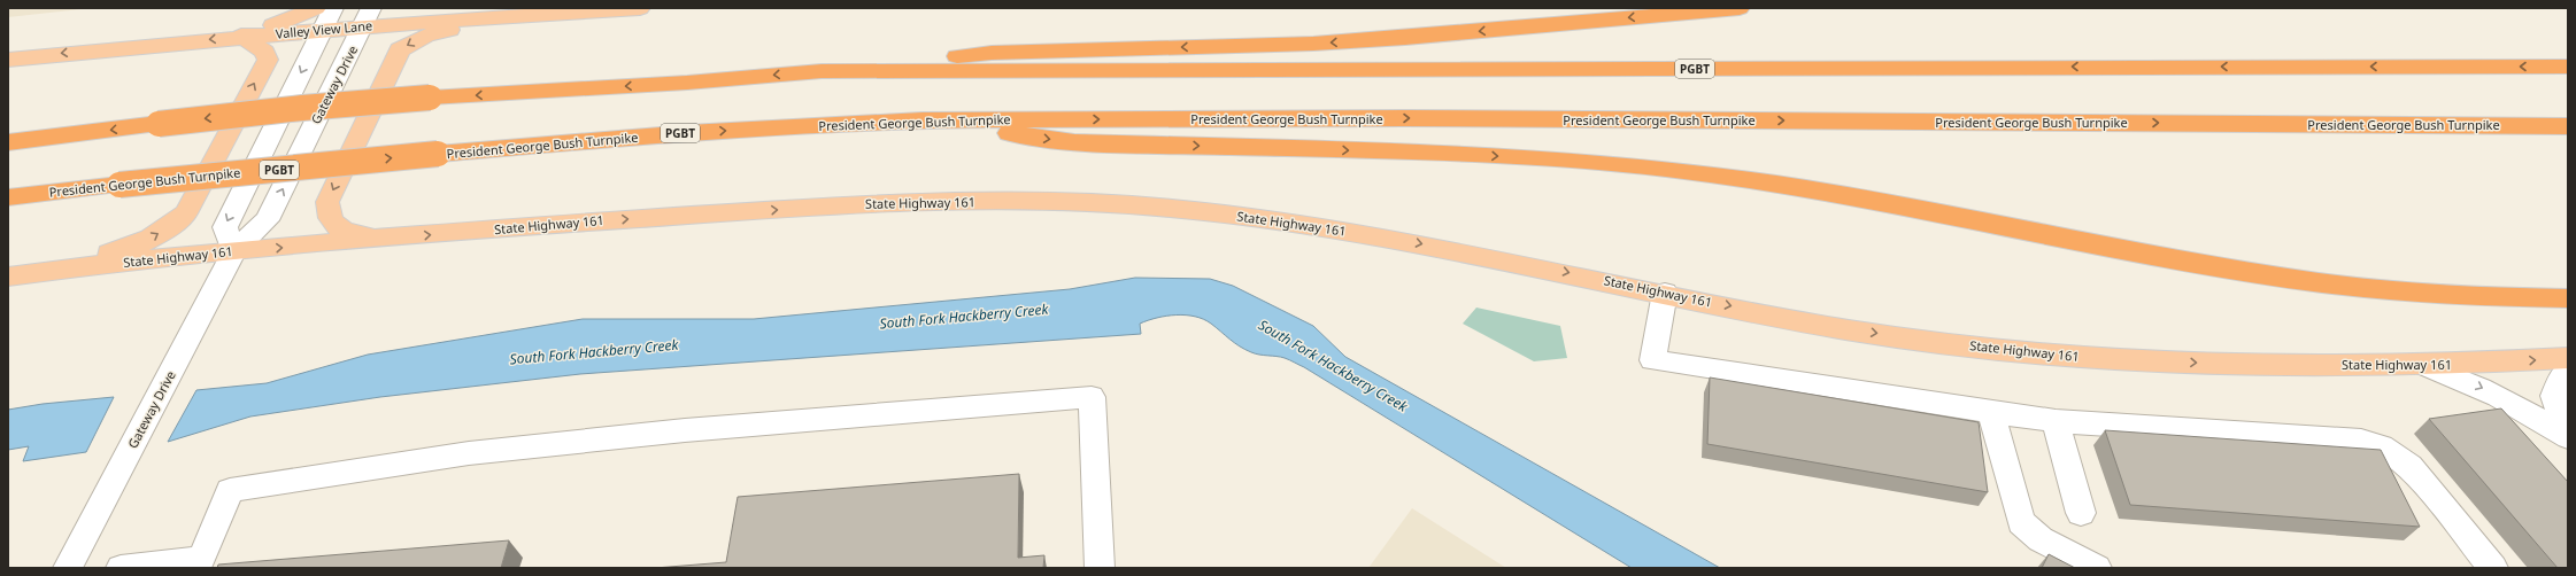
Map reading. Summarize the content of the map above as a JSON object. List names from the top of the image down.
{
  "streets": {
    "highway": ["PGBT", "President George Bush Turnpike"],
    "main road": ["Valley View Lane", "State Highway 161"],
    "street": ["Gateway Drive"]
  },
  "crossings": [
    ["Valley View Lane", "Gateway Drive"],
    ["Gateway Drive", "State Highway 161"]
  ],
  "one_way": ["Valley View Lane", "State Highway 161"],
  "water": ["South Fork Hackberry Creek"]
}
